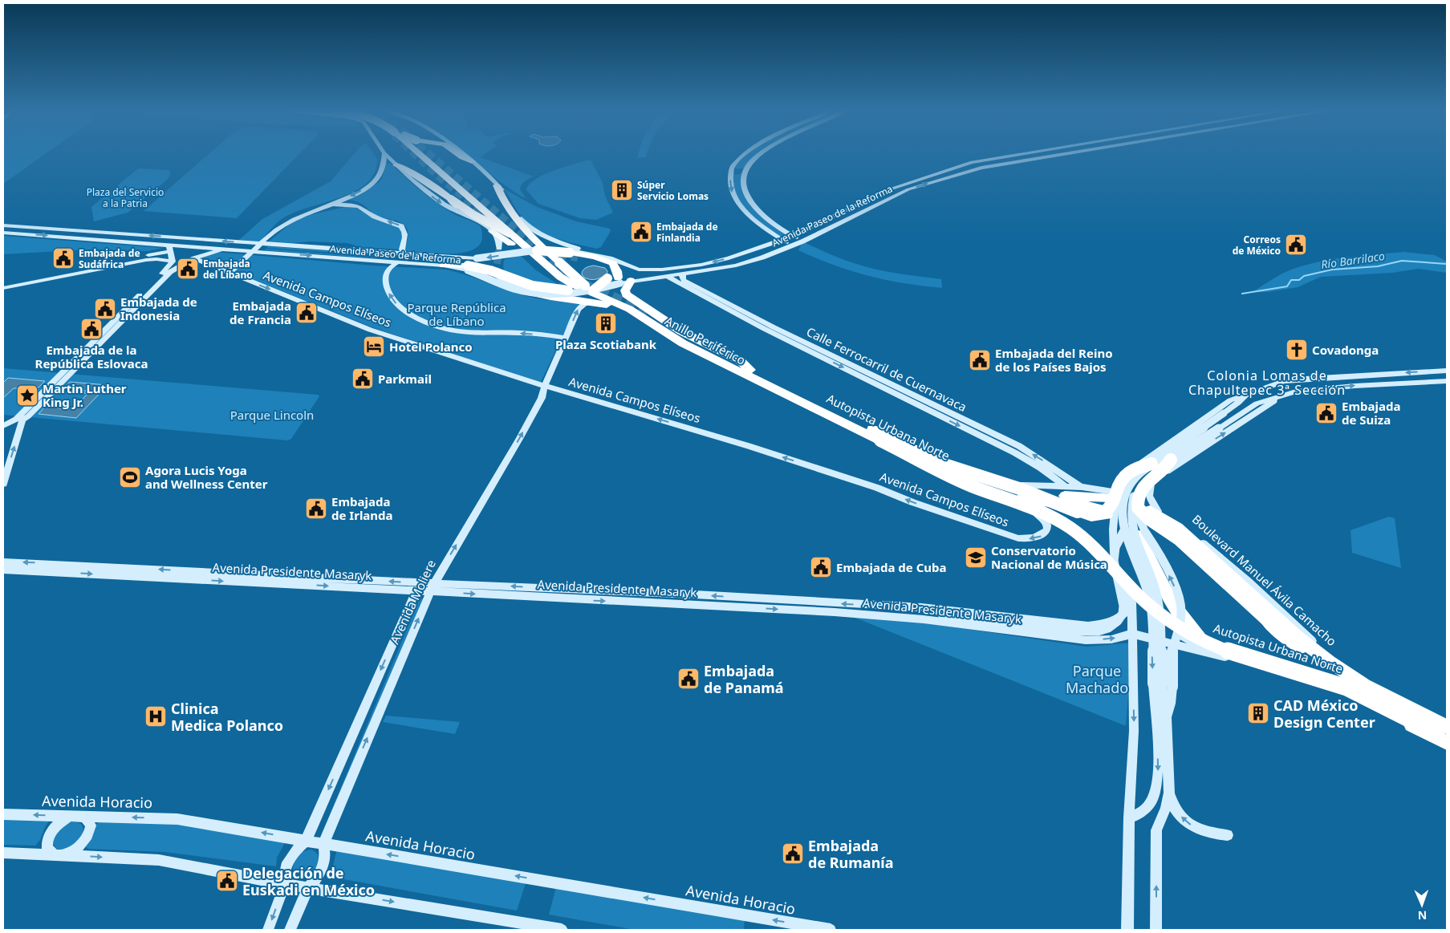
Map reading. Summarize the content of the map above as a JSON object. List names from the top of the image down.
{
  "streets": {
    "highway": ["Anillo Periférico", "Autopista Urbana Norte", "Boulevard Manuel Ávila Camacho"],
    "main road": [
      "Avenida Paseo de la Reforma",
      "Avenida Campos Elíseos",
      "Calle Ferrocarril de Cuernavaca",
      "Avenida Presidente Masaryk",
      "Avenida Moliere",
      "Avenida Horacio"
    ]
  },
  "crossings": [
    ["Avenida Paseo de la Reforma", "Calle Ferrocarril de Cuernavaca"],
    ["Avenida Paseo de la Reforma", "Autopista Urbana Norte"],
    ["Avenida Campos Elíseos", "Boulevard Manuel Ávila Camacho"],
    ["Avenida Campos Elíseos", "Avenida Moliere"],
    ["Anillo Periférico", "Boulevard Manuel Ávila Camacho"],
    ["Calle Ferrocarril de Cuernavaca", "Boulevard Manuel Ávila Camacho"],
    ["Autopista Urbana Norte", "Boulevard Manuel Ávila Camacho"],
    ["Avenida Presidente Masaryk", "Boulevard Manuel Ávila Camacho"],
    ["Avenida Presidente Masaryk", "Avenida Moliere"],
    ["Avenida Moliere", "Avenida Horacio"]
  ],
  "districts": ["Colonia Lomas de Chapultepec 3ª Sección"],
  "water": ["Río Barrilaco"],
  "parks": [
    "Plaza del Servicio a la Patria",
    "Parque República de Líbano",
    "Parque Lincoln",
    "Parque Machado"
  ],
  "places": {
    "building": ["Súper Servicio Lomas", "Plaza Scotiabank", "CAD México Design Center"],
    "public building": [
      "Embajada de Finlandia",
      "Correos de México",
      "Embajada de Sudáfrica",
      "Embajada del Líbano",
      "Embajada de Indonesia",
      "Embajada de Francia",
      "Embajada de la República Eslovaca",
      "Embajada del Reino de los Países Bajos",
      "Parkmail",
      "Embajada de Suiza",
      "Embajada de Irlanda",
      "Embajada de Cuba",
      "Embajada de Panamá",
      "Embajada de Rumanía",
      "Delegación de Euskadi en México"
    ],
    "hotel": ["Hotel Polanco"],
    "church": ["Covadonga"],
    "place": ["Martin Luther King Jr."],
    "sports": ["Agora Lucis Yoga and Wellness Center"],
    "school or university": ["Conservatorio Nacional de Música"],
    "hospital": ["Clinica Medica Polanco"]
  },
  "north": "bottom"
}
